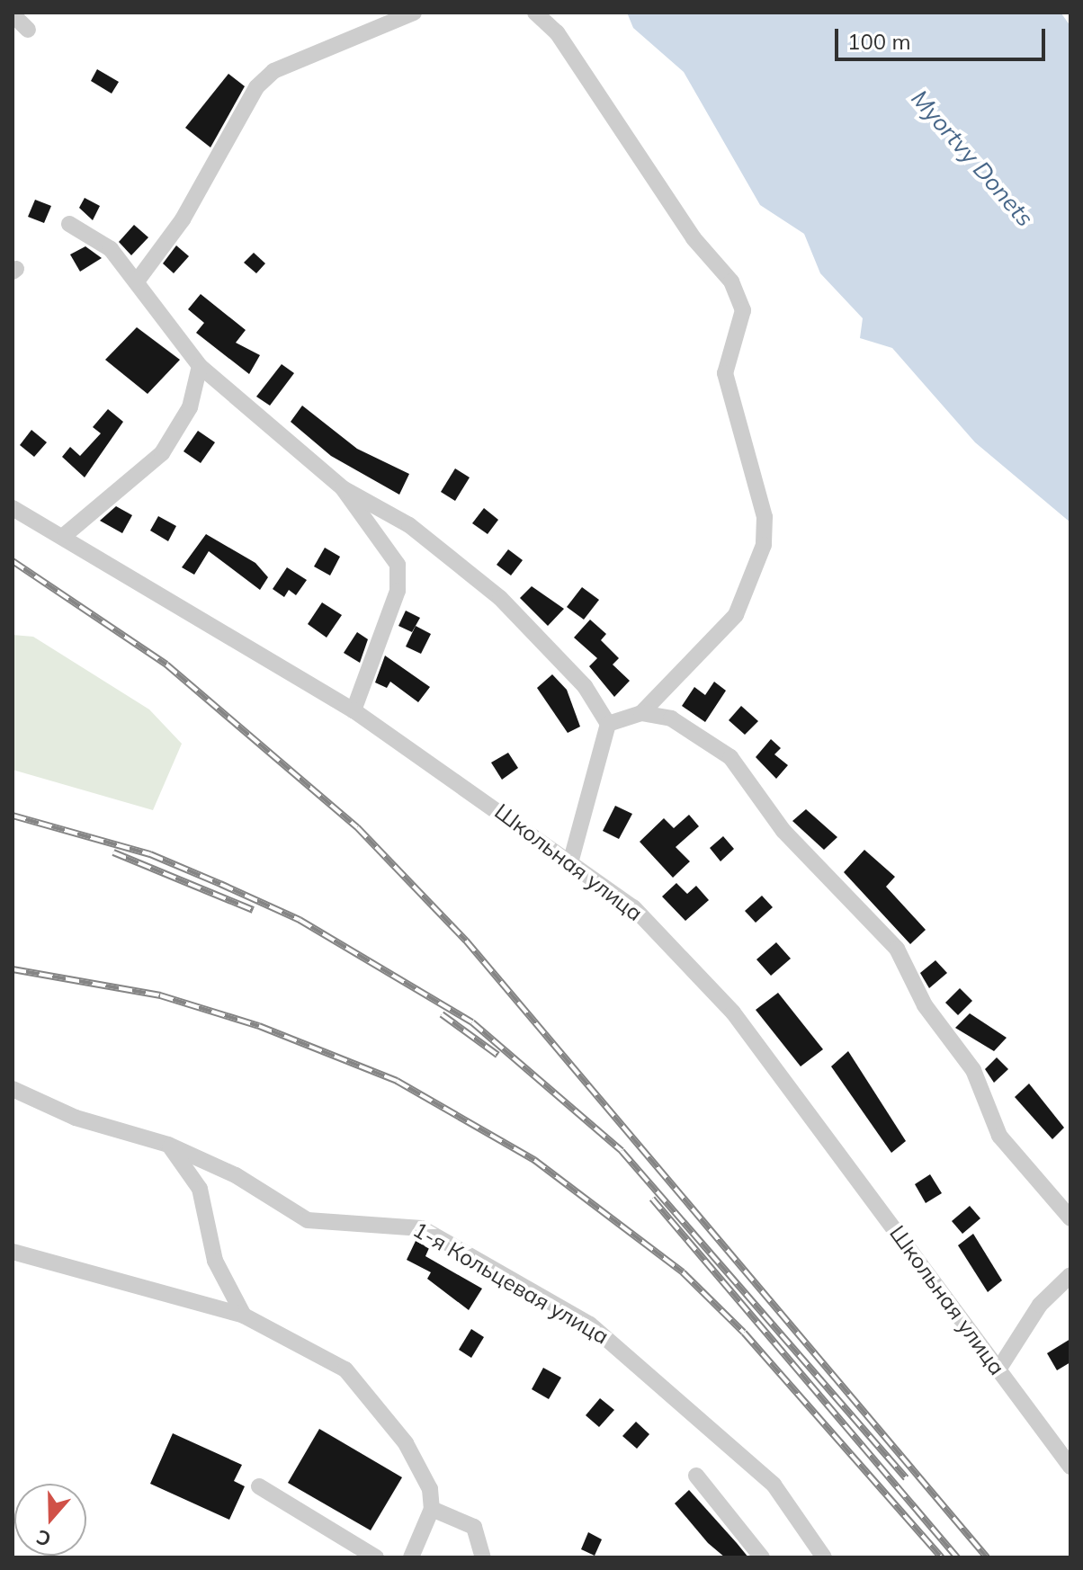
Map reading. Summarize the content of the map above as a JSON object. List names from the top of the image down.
{
  "streets": {
    "street": ["Школьная улица", "1-я Кольцевая улица"]
  },
  "water": ["Myortvy Donets"],
  "scale_bar": "100 m",
  "north": "bottom"
}
